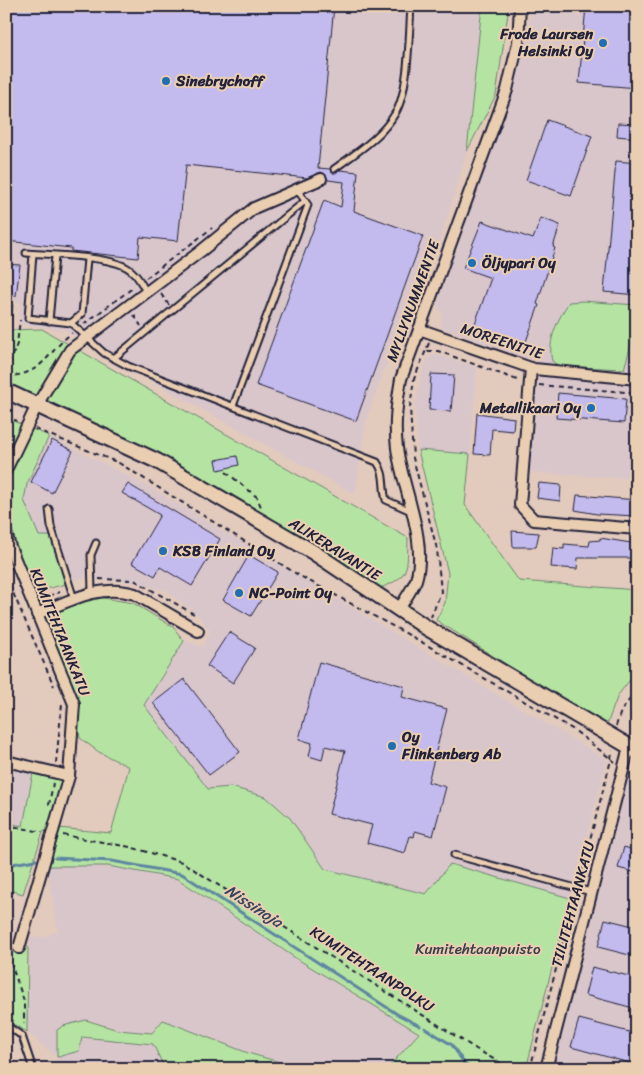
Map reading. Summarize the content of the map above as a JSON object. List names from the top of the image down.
{
  "streets": {
    "street": [
      "MYLLYNUMMENTIE",
      "MOREENITIE",
      "ALIKERAVANTIE",
      "KUMITEHTAANKATU",
      "TIILITEHTAANKATU"
    ],
    "path": ["KUMITEHTAANPOLKU"]
  },
  "crossings": [
    ["MYLLYNUMMENTIE", "MOREENITIE"],
    ["MYLLYNUMMENTIE", "ALIKERAVANTIE"],
    ["ALIKERAVANTIE", "TIILITEHTAANKATU"],
    ["KUMITEHTAANKATU", "KUMITEHTAANPOLKU"]
  ],
  "water": ["Nissinoja"],
  "parks": ["Kumitehtaanpuisto"],
  "places": [
    "Frode Laursen Helsinki Oy",
    "Sinebrychoff",
    "Öljypari Oy",
    "Metallikaari Oy",
    "KSB Finland Oy",
    "NC-Point Oy",
    "Oy Flinkenberg Ab"
  ]
}
